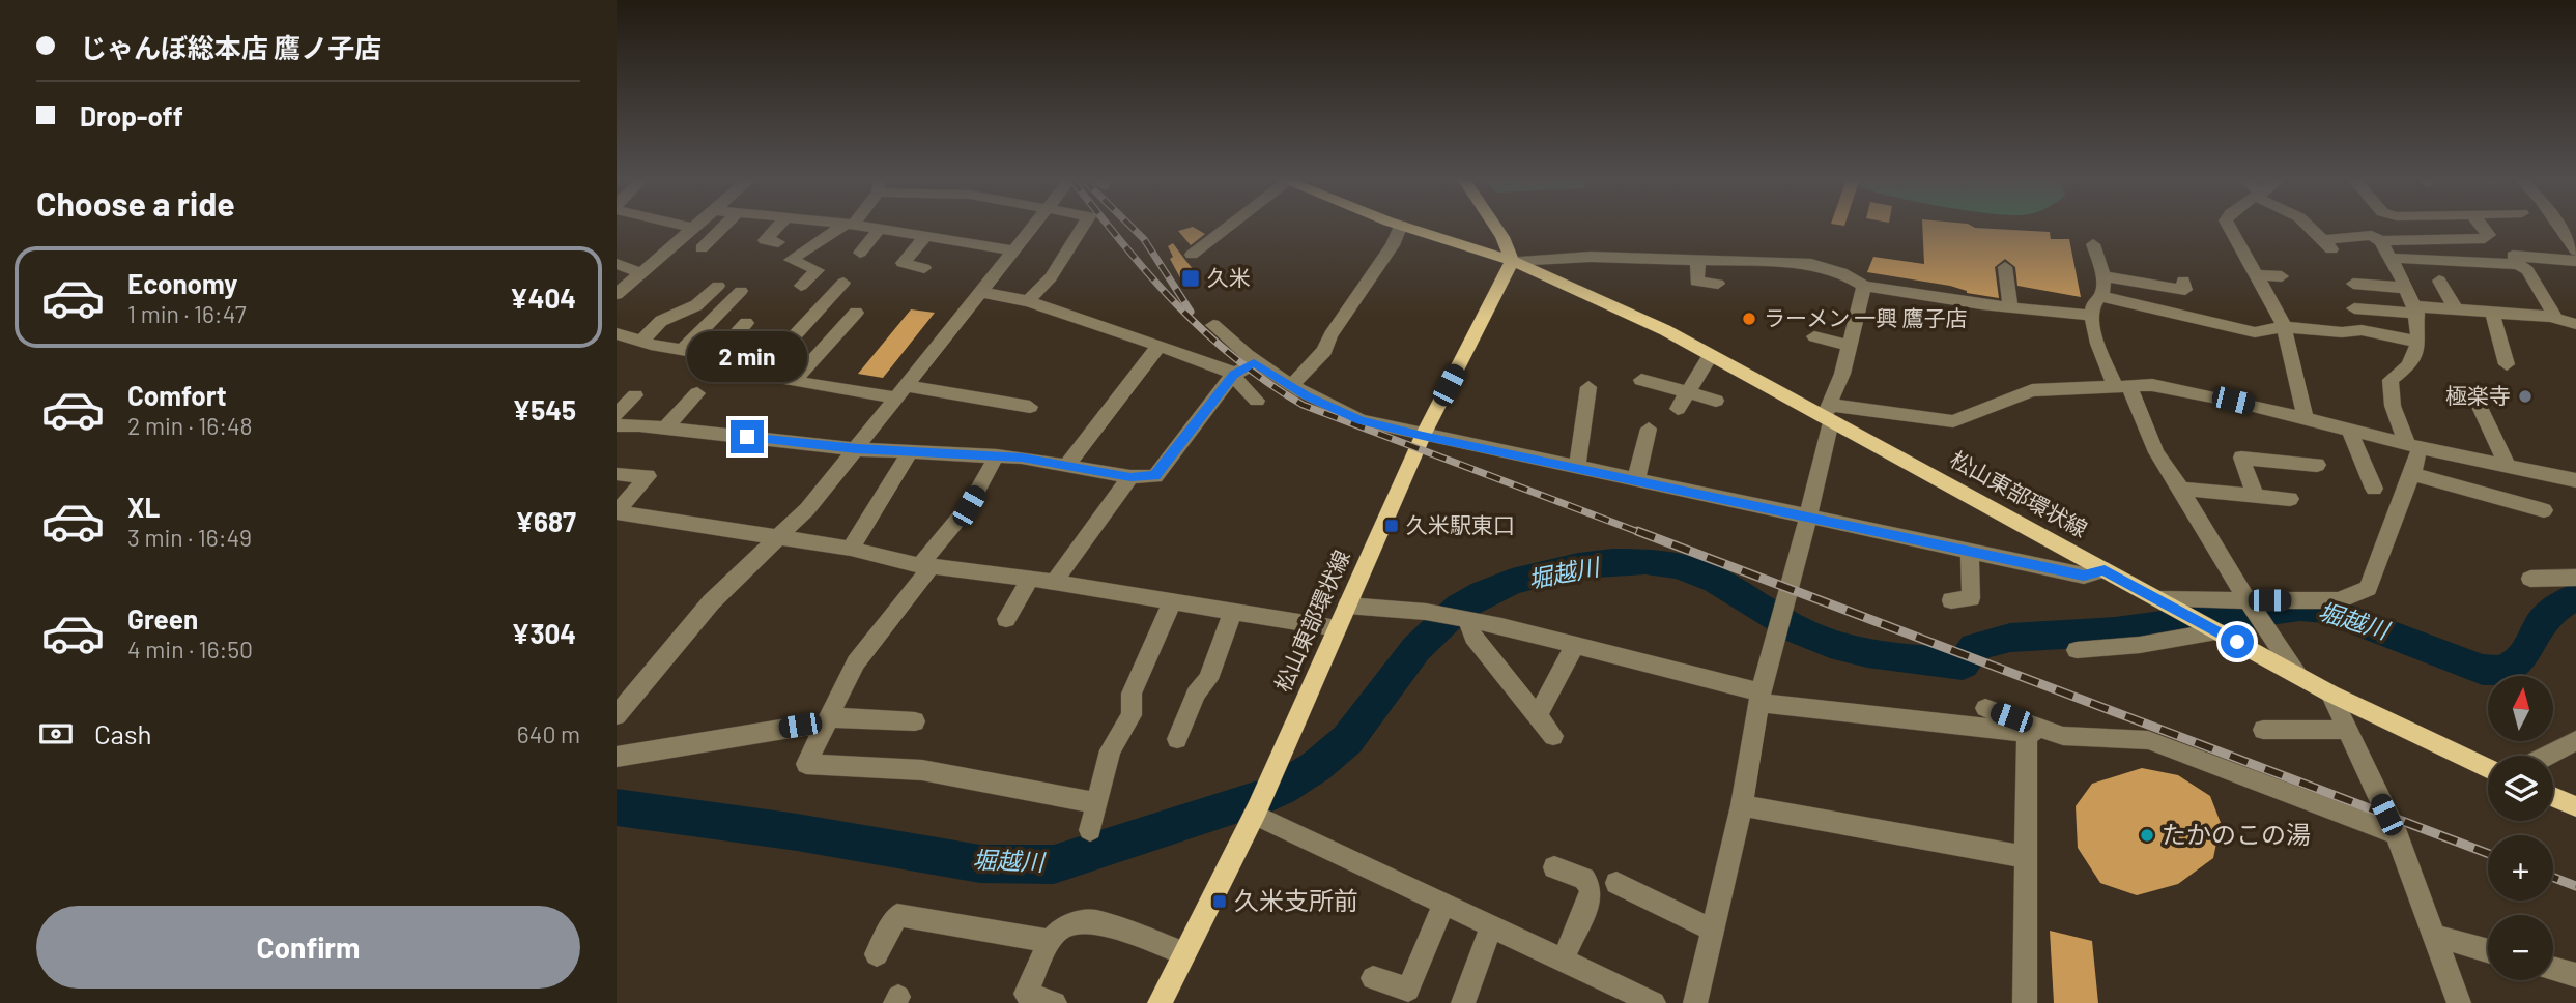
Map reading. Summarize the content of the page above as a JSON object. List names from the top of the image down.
{
  "streets": {
    "main road": ["松山東部環状線"]
  },
  "water": ["堀越川"],
  "places": {
    "transit": ["久米", "久米駅東口", "久米支所前"],
    "other": ["ラーメン 一興 鷹子店", "極楽寺", "たかのこの湯"]
  },
  "north": "top",
  "page": {
    "banner": ["じゃんぼ総本店 鷹ノ子店", "Drop-off"],
    "heading": "Choose a ride",
    "list": [
      {
        "name": "Economy",
        "note": "1 min · 16:47",
        "value": "¥404"
      },
      {
        "name": "Comfort",
        "note": "2 min · 16:48",
        "value": "¥545"
      },
      {
        "name": "XL",
        "note": "3 min · 16:49",
        "value": "¥687"
      },
      {
        "name": "Green",
        "note": "4 min · 16:50",
        "value": "¥304"
      }
    ],
    "bubble": "2 min",
    "map_buttons": ["+", "−"],
    "pay": ["Cash", "640 m"],
    "buttons": "Confirm"
  }
}
